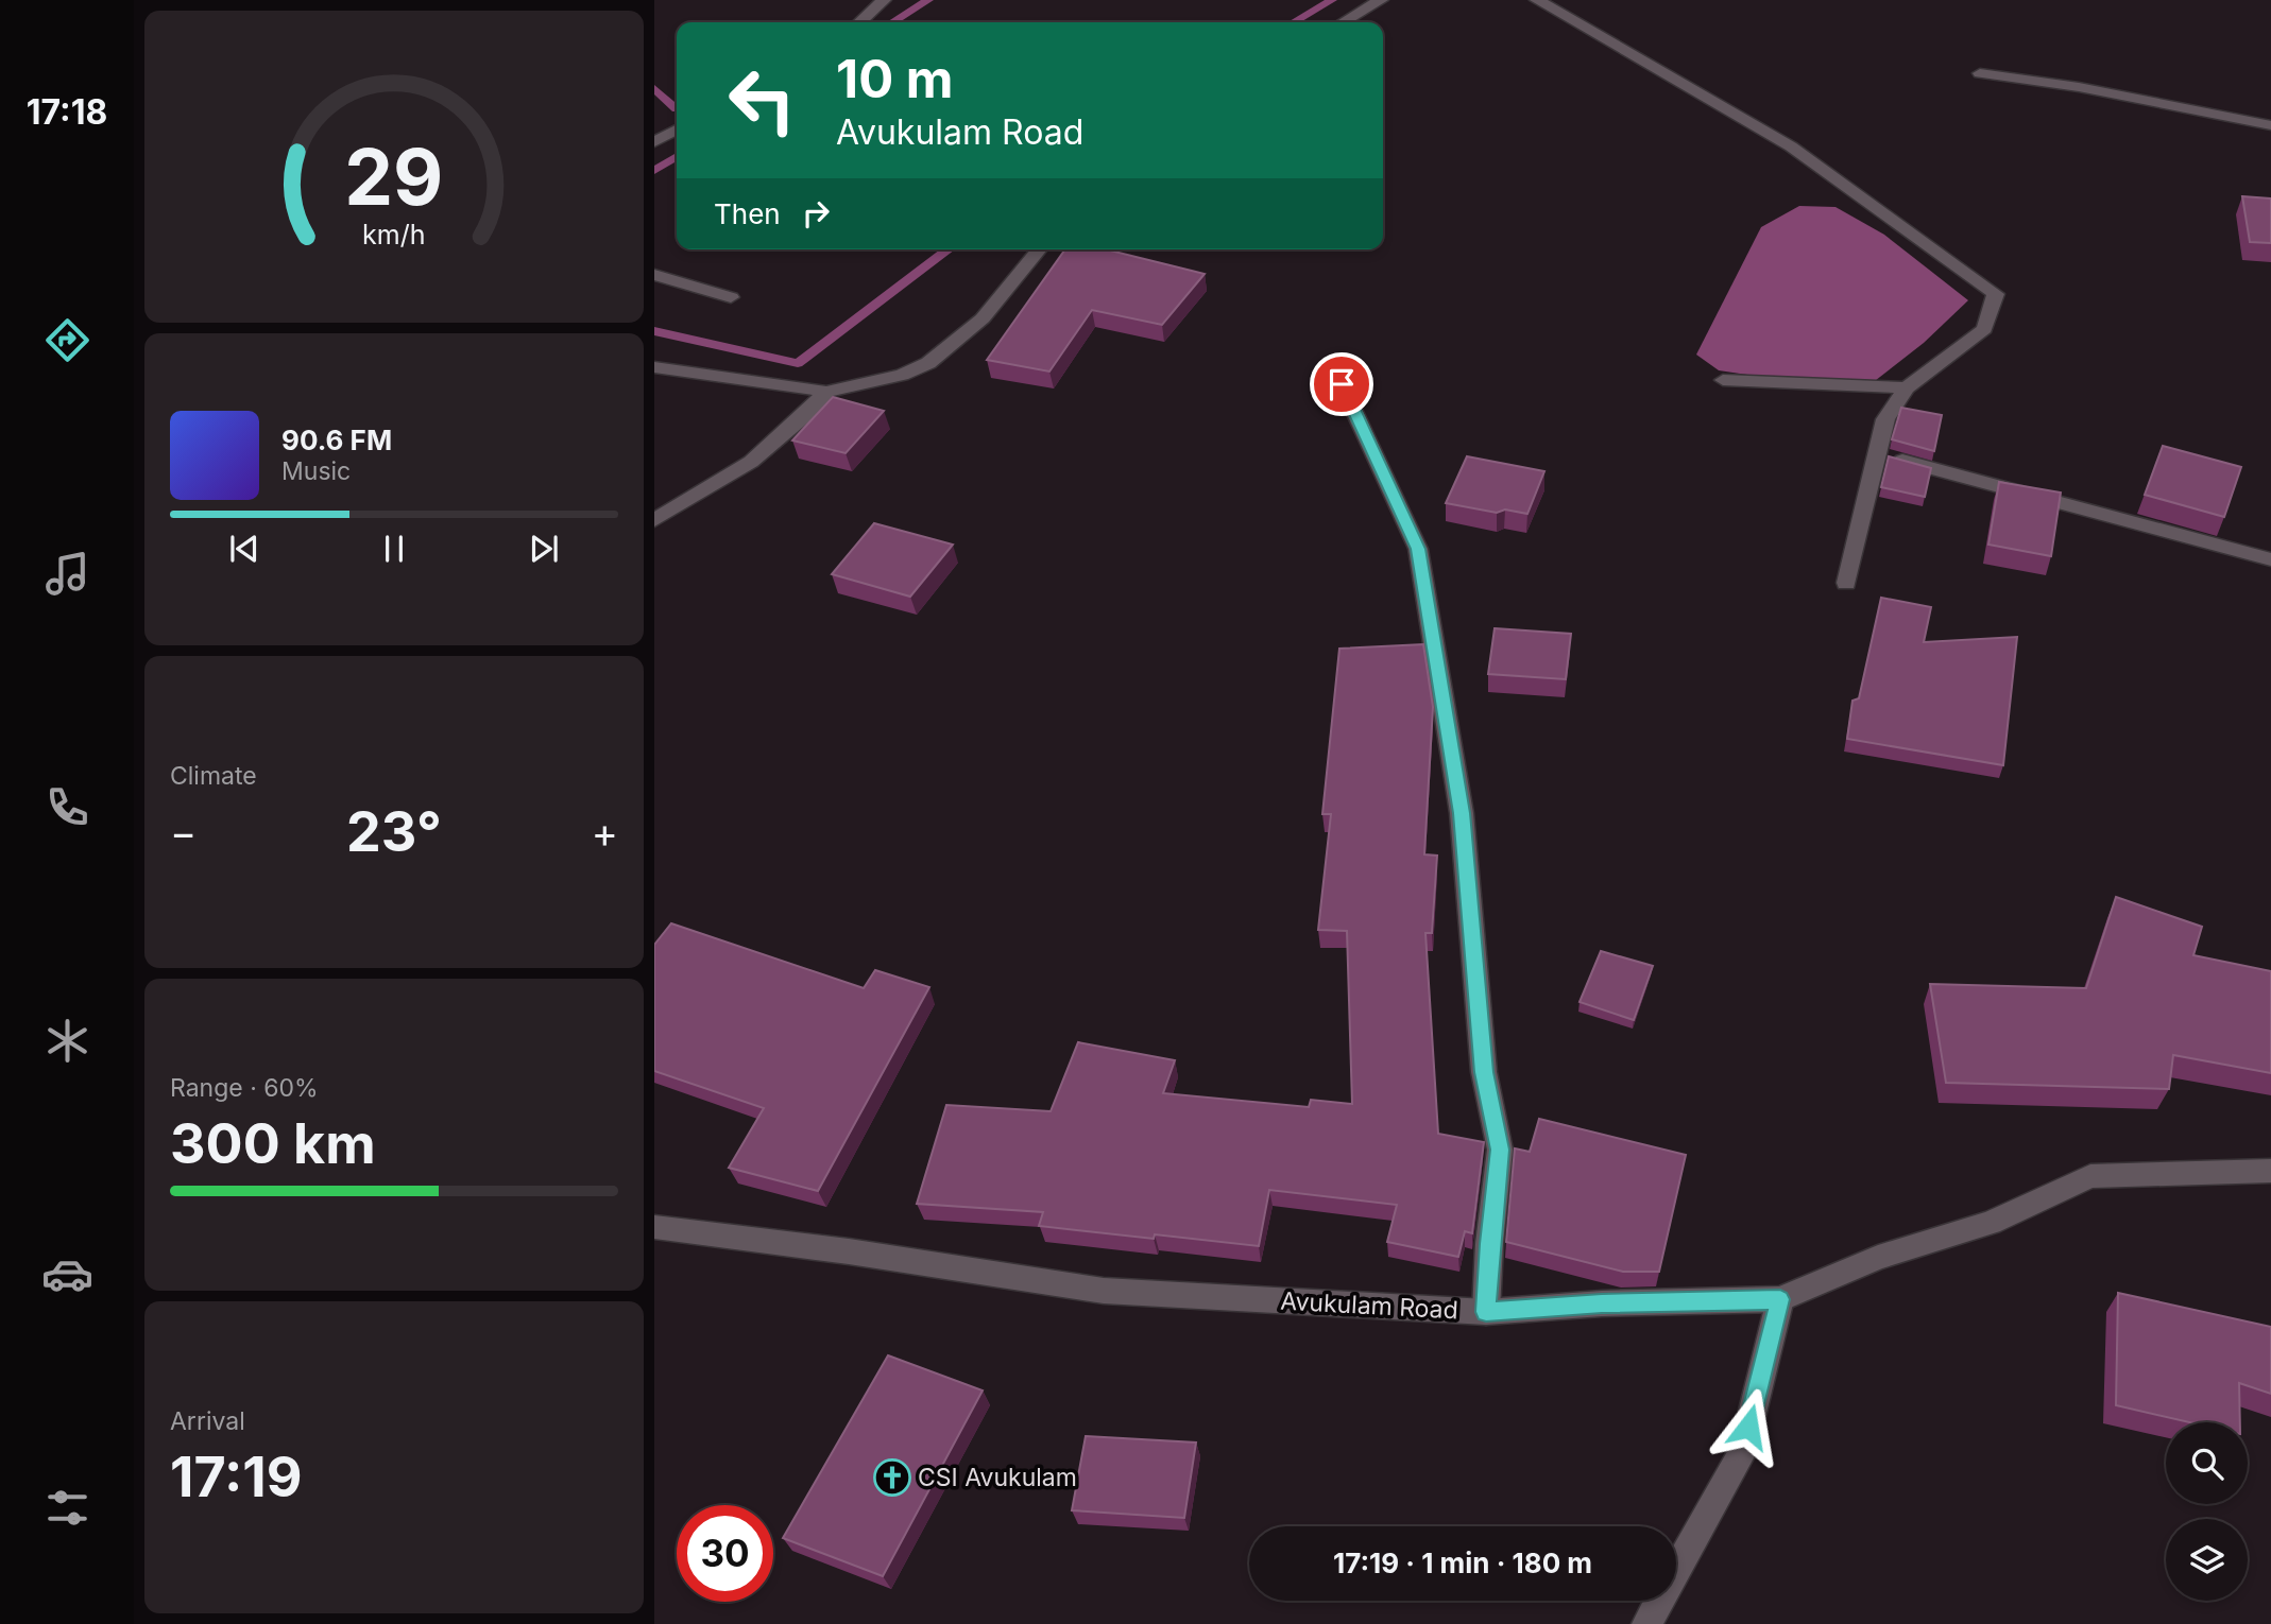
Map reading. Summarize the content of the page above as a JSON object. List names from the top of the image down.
{
  "streets": {
    "street": ["Avukulam Road"]
  },
  "places": {
    "church": ["CSI Avukulam"]
  },
  "page": {
    "tabs": "17:18",
    "turn": ["10 m", "Avukulam Road"],
    "then": "Then",
    "song": ["90.6 FM", "Music"],
    "tile": [
      "Climate",
      ["Range · 60%", "300 km"],
      ["Arrival", "17:19"]
    ],
    "heat": ["−", "23°", "+"],
    "limit": "30",
    "trip": "17:19 · 1 min · 180 m",
    "gauge": ["29", "km/h"]
  }
}
